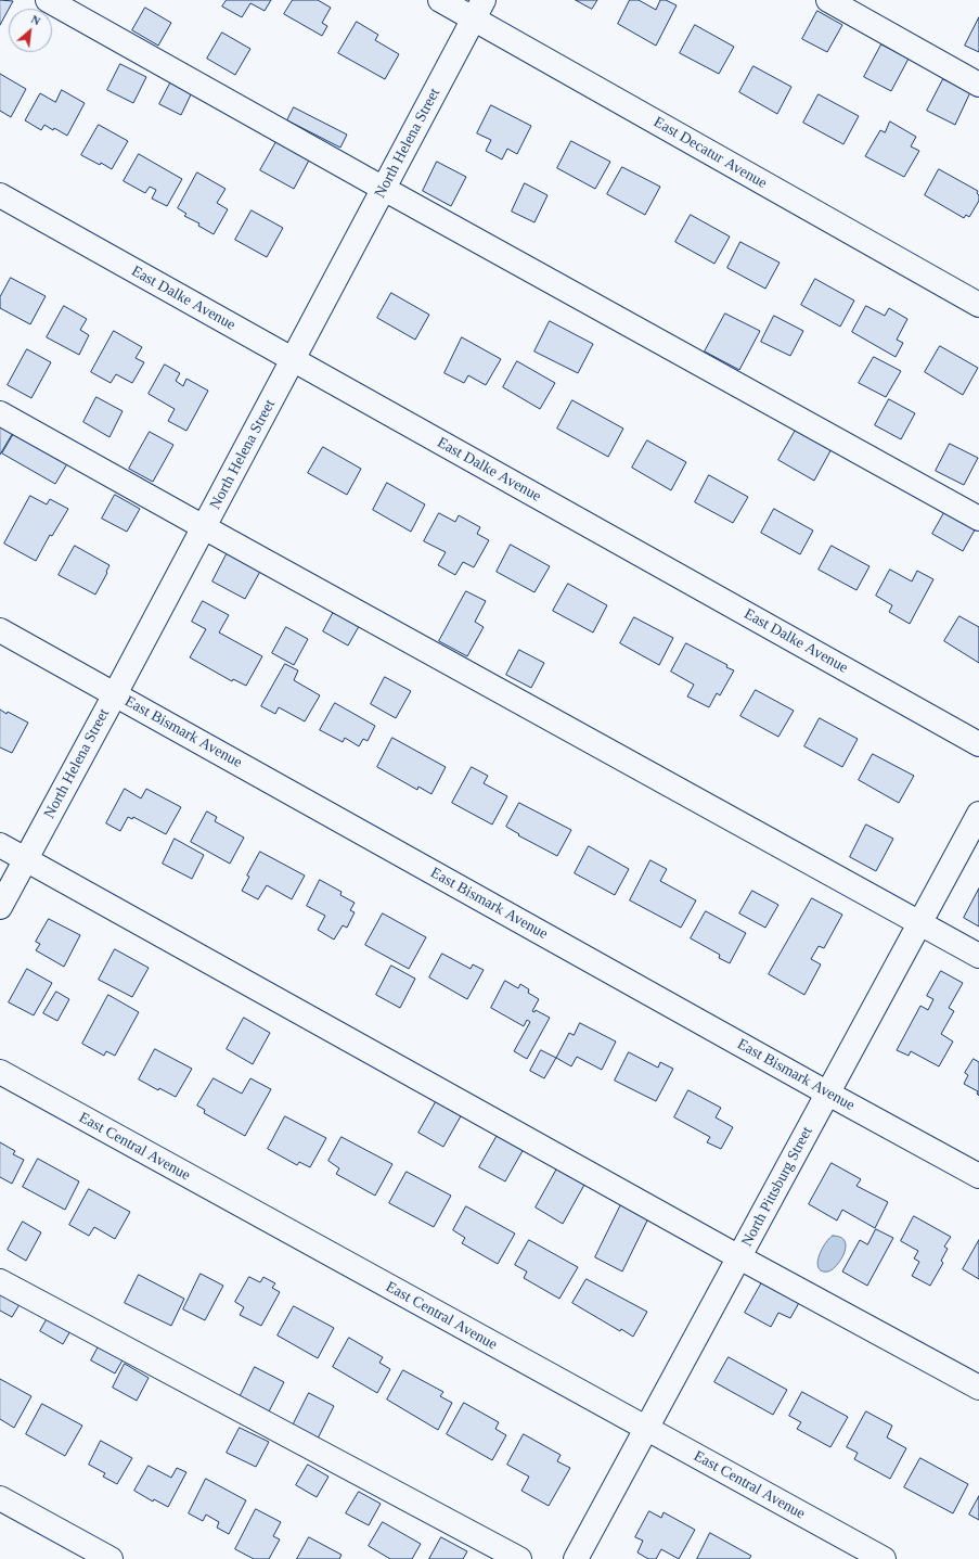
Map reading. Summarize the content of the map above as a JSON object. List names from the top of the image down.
{
  "streets": {
    "street": [
      "North Helena Street",
      "East Decatur Avenue",
      "East Dalke Avenue",
      "East Bismark Avenue",
      "East Central Avenue",
      "North Pittsburg Street"
    ]
  },
  "crossings": [
    ["North Helena Street", "East Decatur Avenue"],
    ["North Helena Street", "East Dalke Avenue"],
    ["North Helena Street", "East Bismark Avenue"],
    ["East Bismark Avenue", "North Pittsburg Street"],
    ["East Central Avenue", "North Pittsburg Street"]
  ],
  "north": "top right"
}
